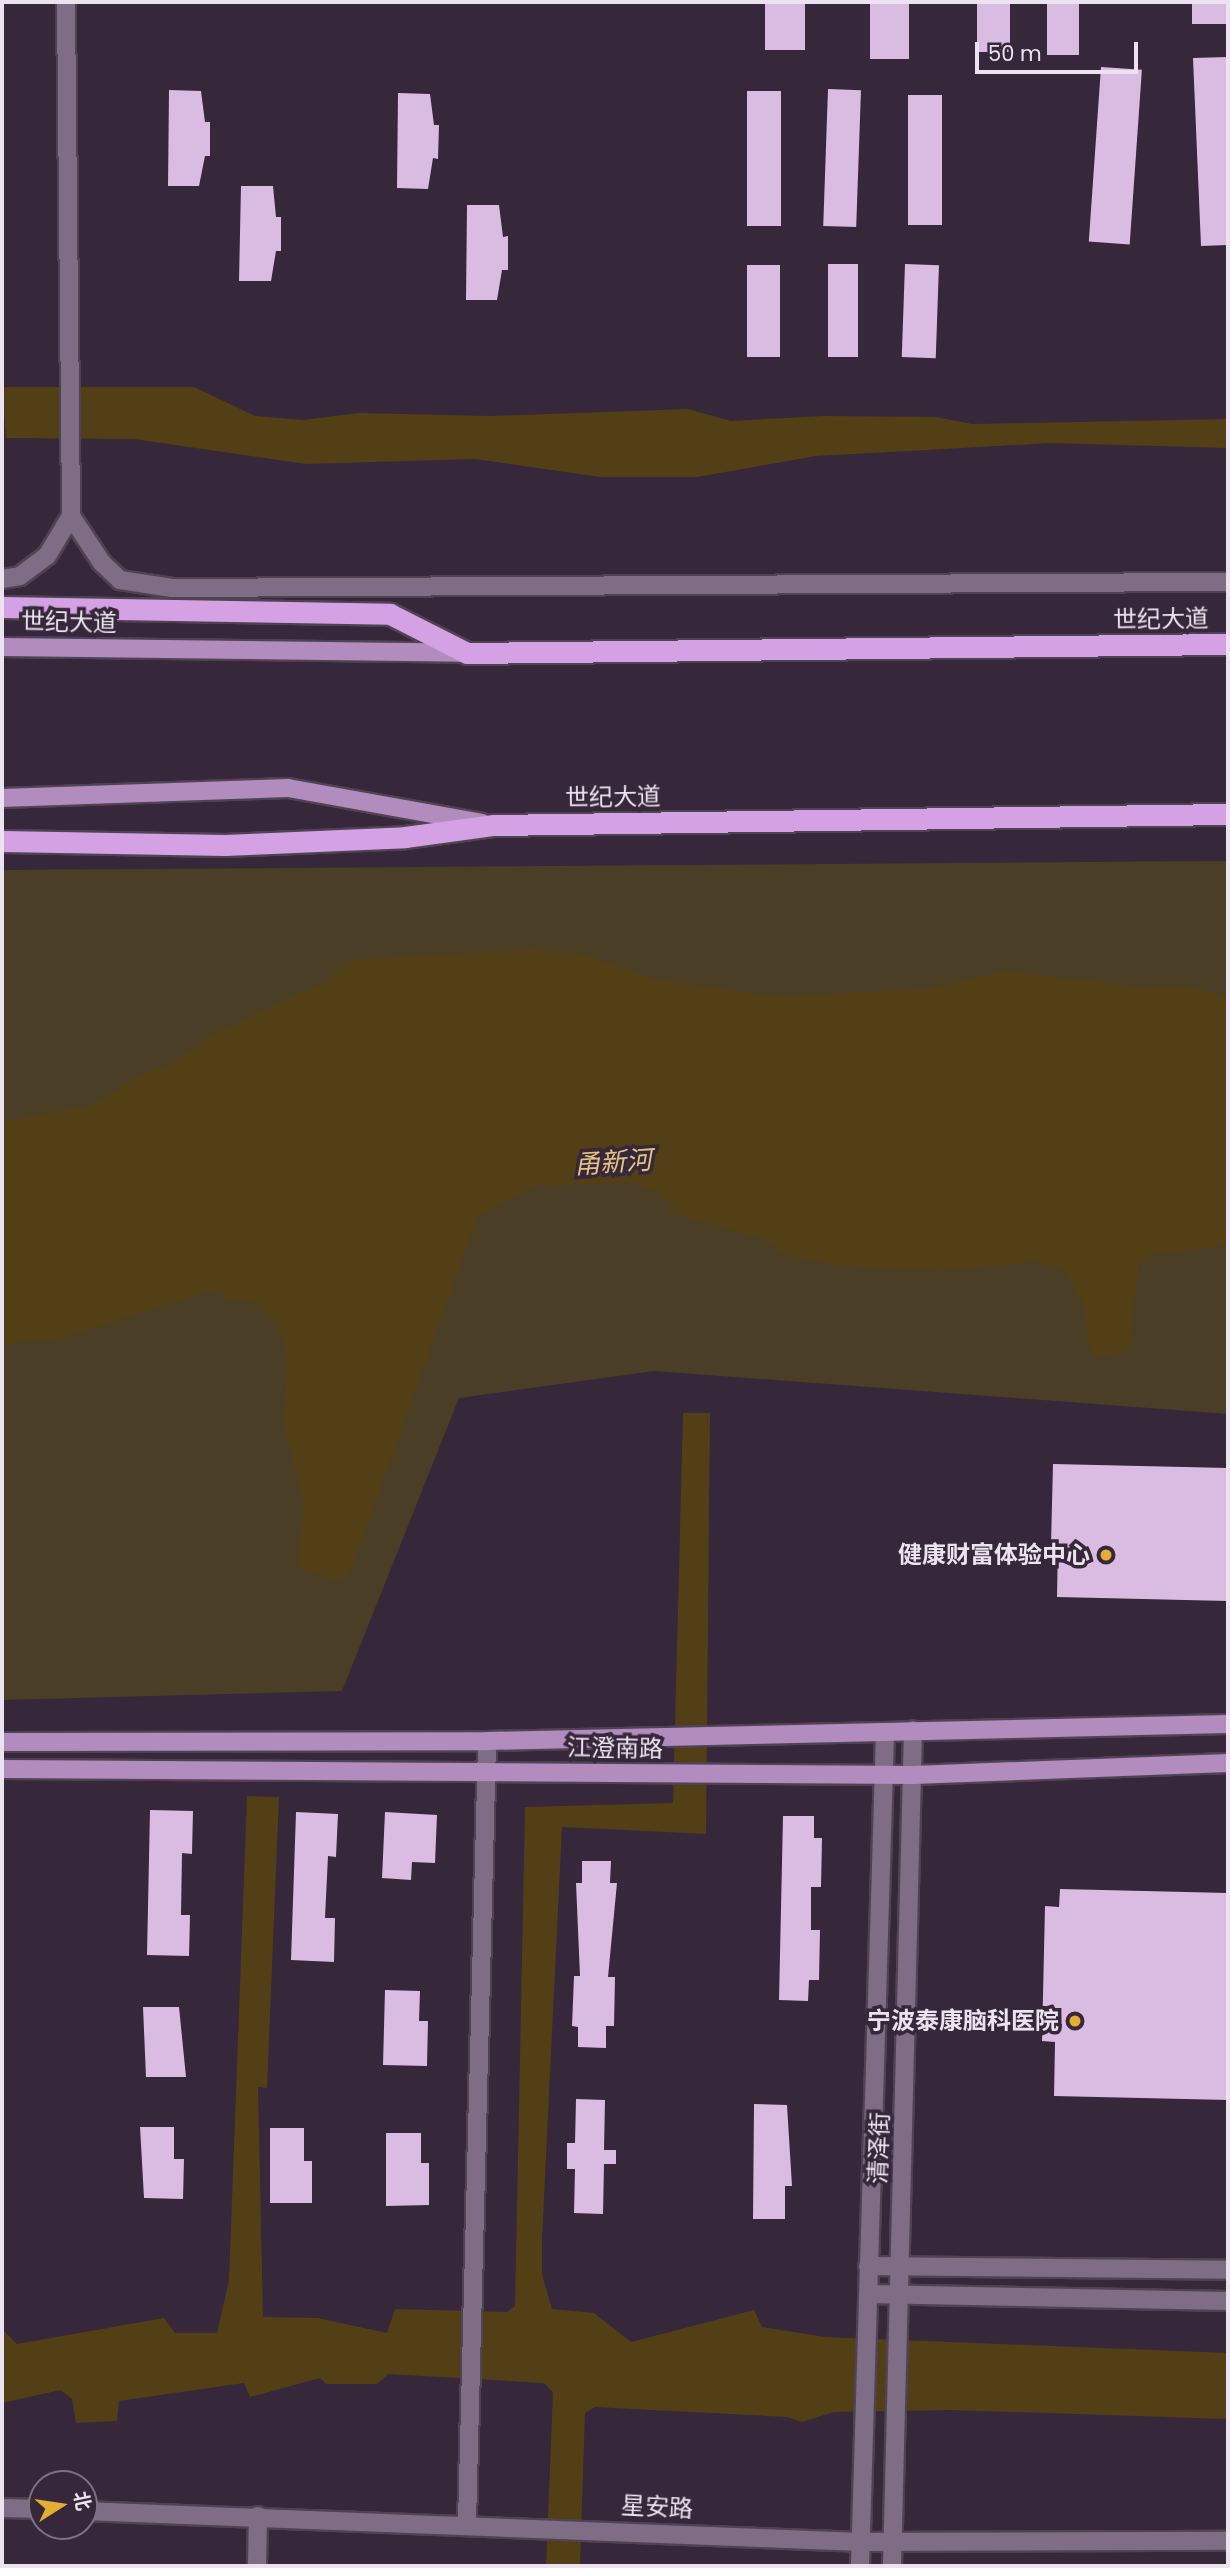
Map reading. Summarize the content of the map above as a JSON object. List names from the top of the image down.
{
  "streets": {
    "highway": ["世纪大道"],
    "main road": ["江澄南路"],
    "street": ["清泽街", "星安路"]
  },
  "crossings": [
    ["江澄南路", "清泽街"],
    ["清泽街", "星安路"]
  ],
  "water": ["甬新河"],
  "places": ["健康财富体验中心", "宁波泰康脑科医院"],
  "scale_bar": "50 m",
  "north": "right"
}
